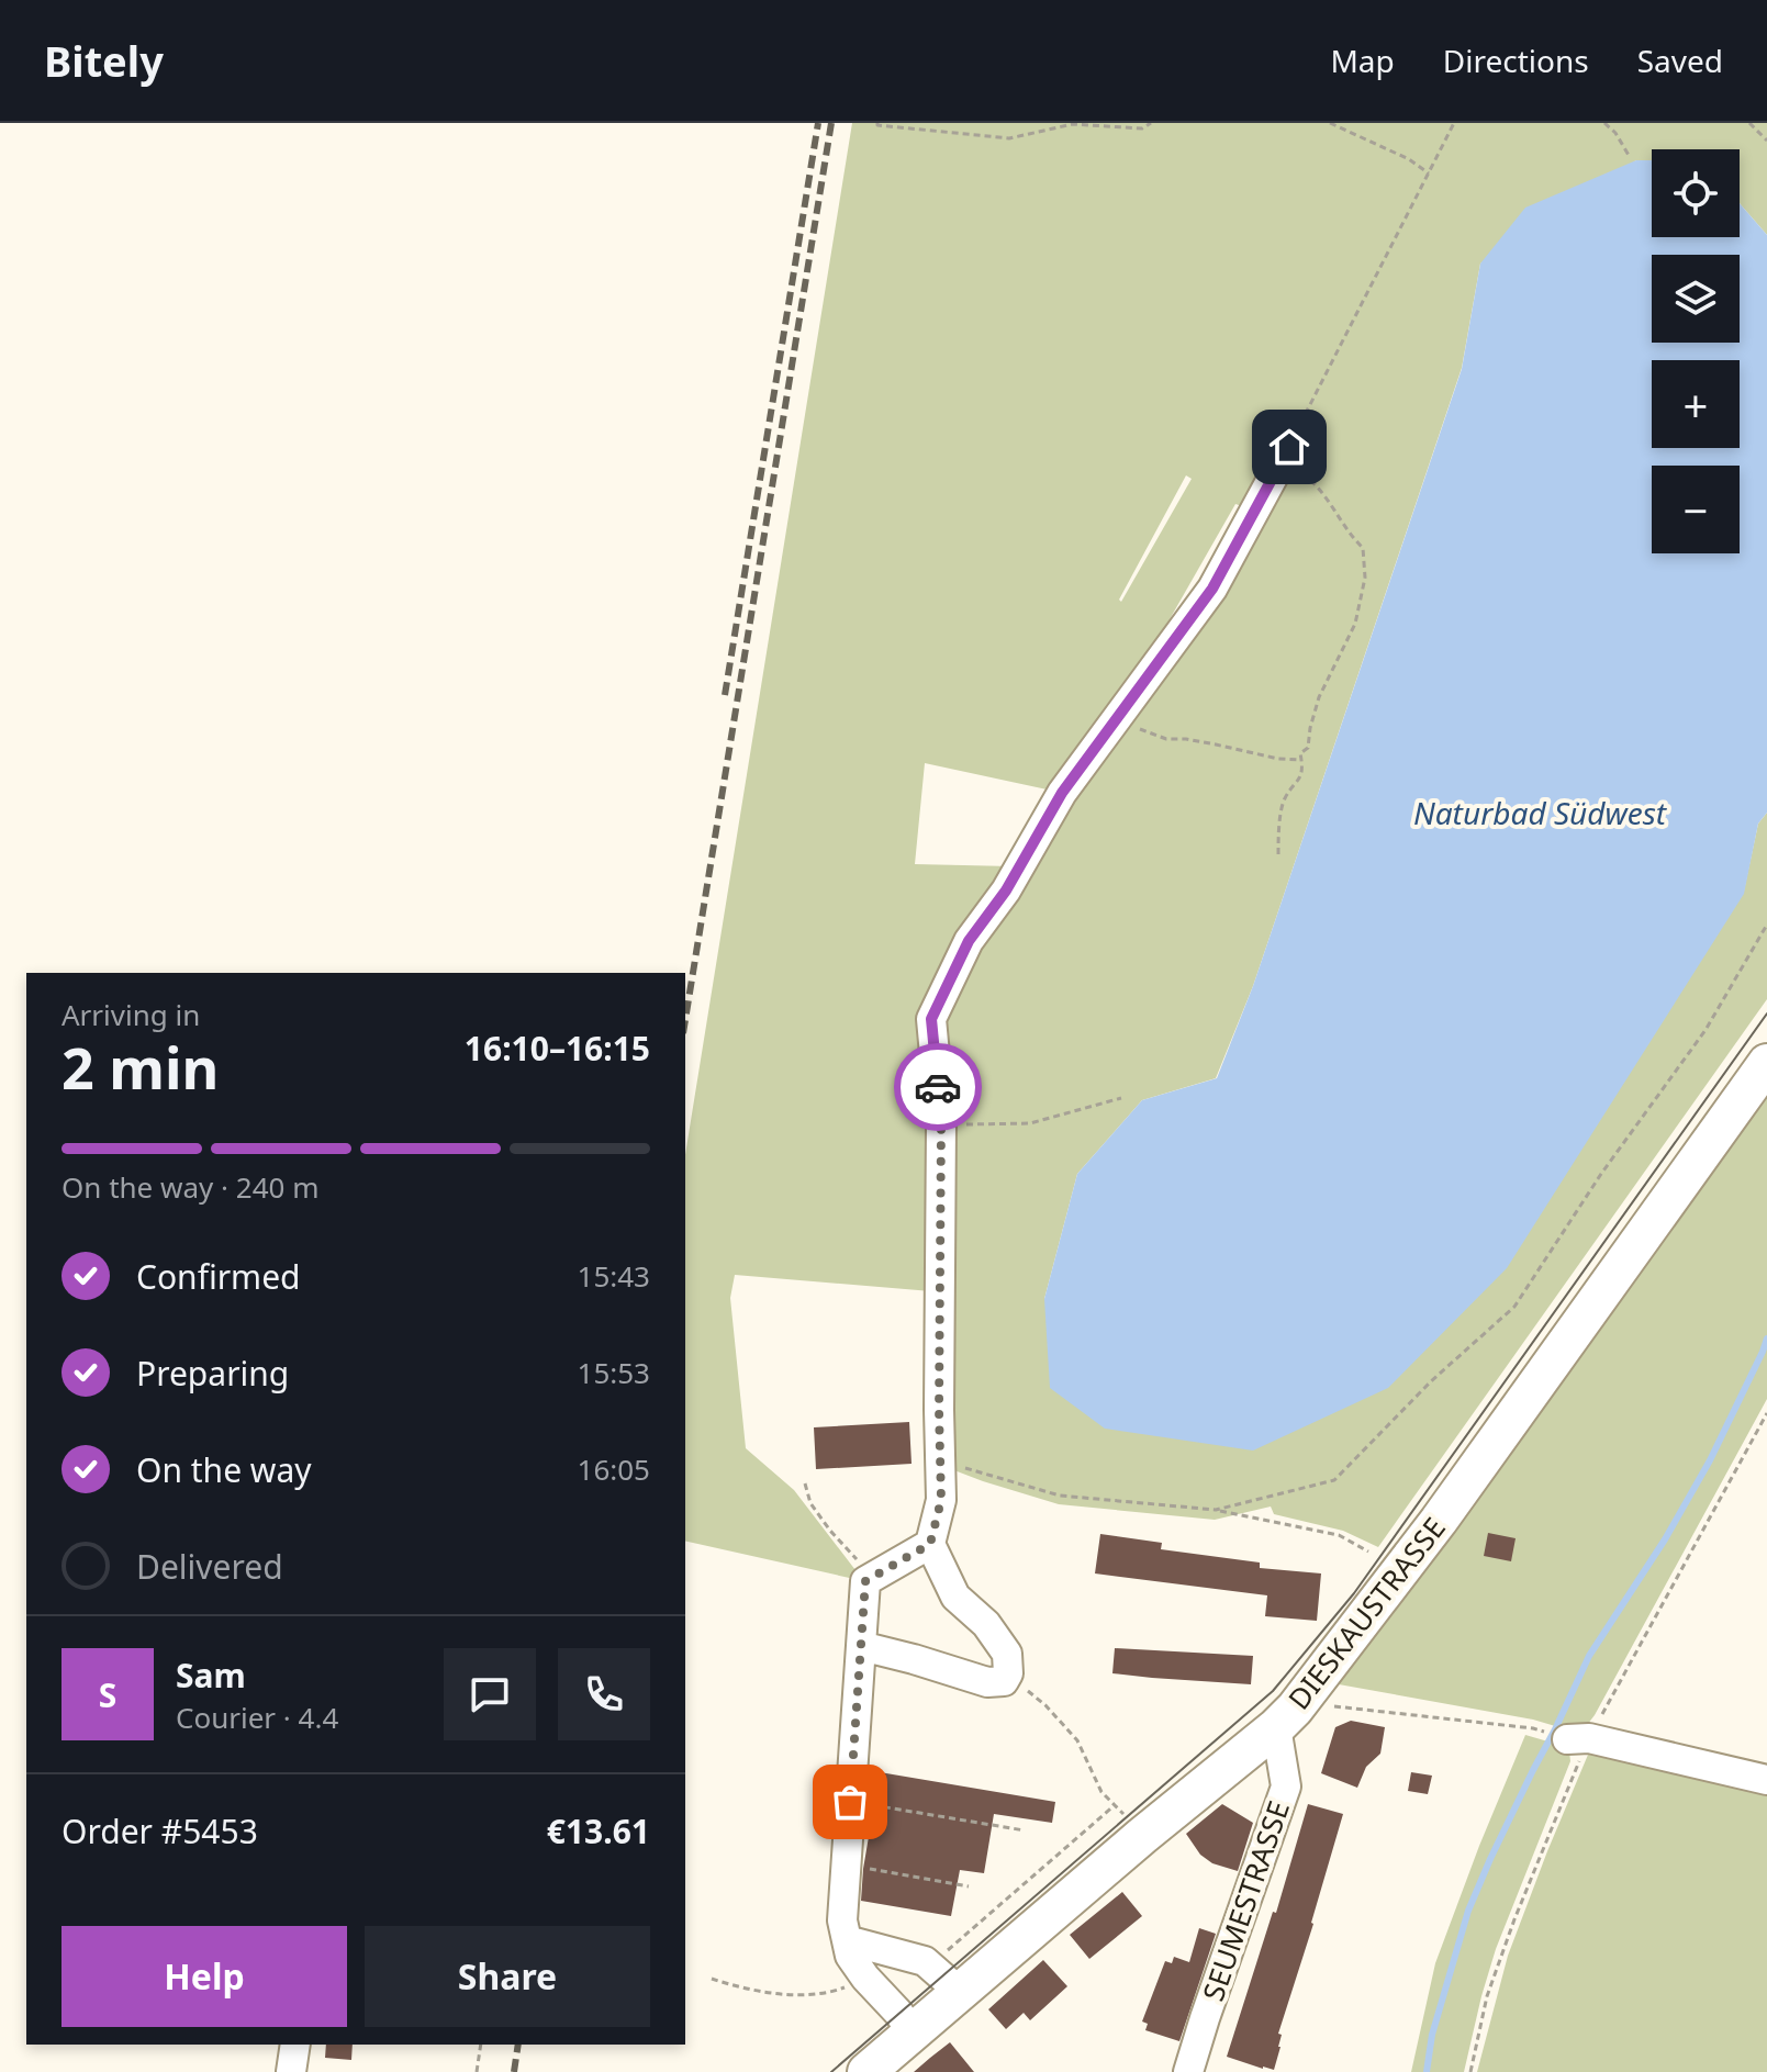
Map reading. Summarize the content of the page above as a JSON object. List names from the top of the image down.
{
  "streets": {
    "main road": ["DIESKAUSTRASSE"],
    "street": ["SEUMESTRASSE"]
  },
  "crossings": [
    ["DIESKAUSTRASSE", "SEUMESTRASSE"]
  ],
  "water": ["Naturbad Südwest"],
  "page": {
    "header": "Bitely",
    "nav": ["Map", "Directions", "Saved"],
    "map_buttons": ["+", "−"],
    "heading": ["2 min", "Arriving in", "16:10–16:15"],
    "panel": [
      "Sam",
      "Courier · 4.4",
      "Order #5453",
      "€13.61"
    ],
    "bar": "On the way · 240 m",
    "list": [
      ["Confirmed", "15:43"],
      ["Preparing", "15:53"],
      ["On the way", "16:05"],
      "Delivered"
    ],
    "round": "S",
    "buttons": ["Help", "Share"]
  }
}
